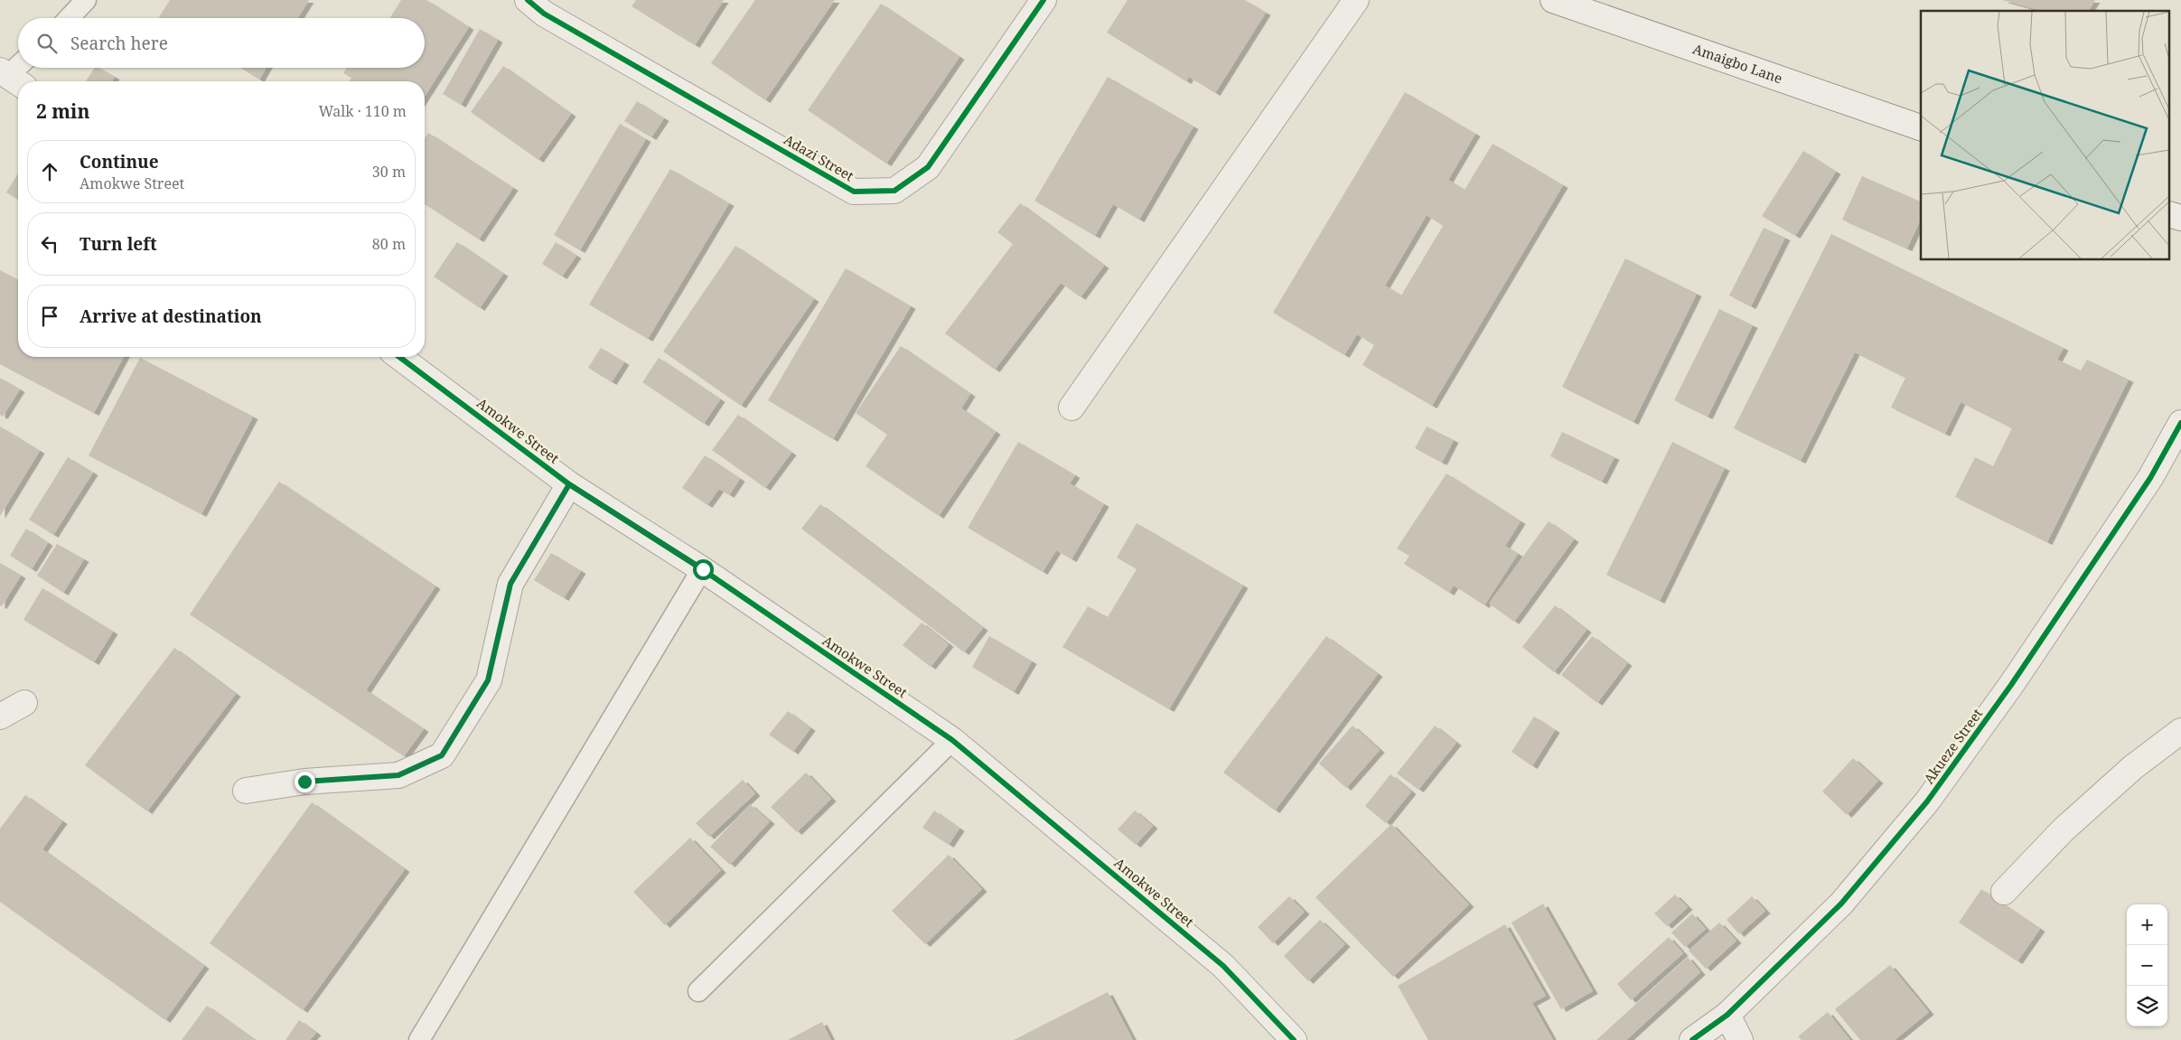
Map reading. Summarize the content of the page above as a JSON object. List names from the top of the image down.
{
  "streets": {
    "street": [
      "Amaigbo Lane",
      "Adazi Street",
      "Amokwe Street",
      "Akueze Street"
    ]
  },
  "page": {
    "search": "Search here",
    "heading": ["2 min", "Walk · 110 m"],
    "list": [
      ["Continue", "Amokwe Street", "30 m"],
      ["Turn left", "80 m"],
      "Arrive at destination"
    ],
    "map_buttons": ["+", "−"]
  }
}
